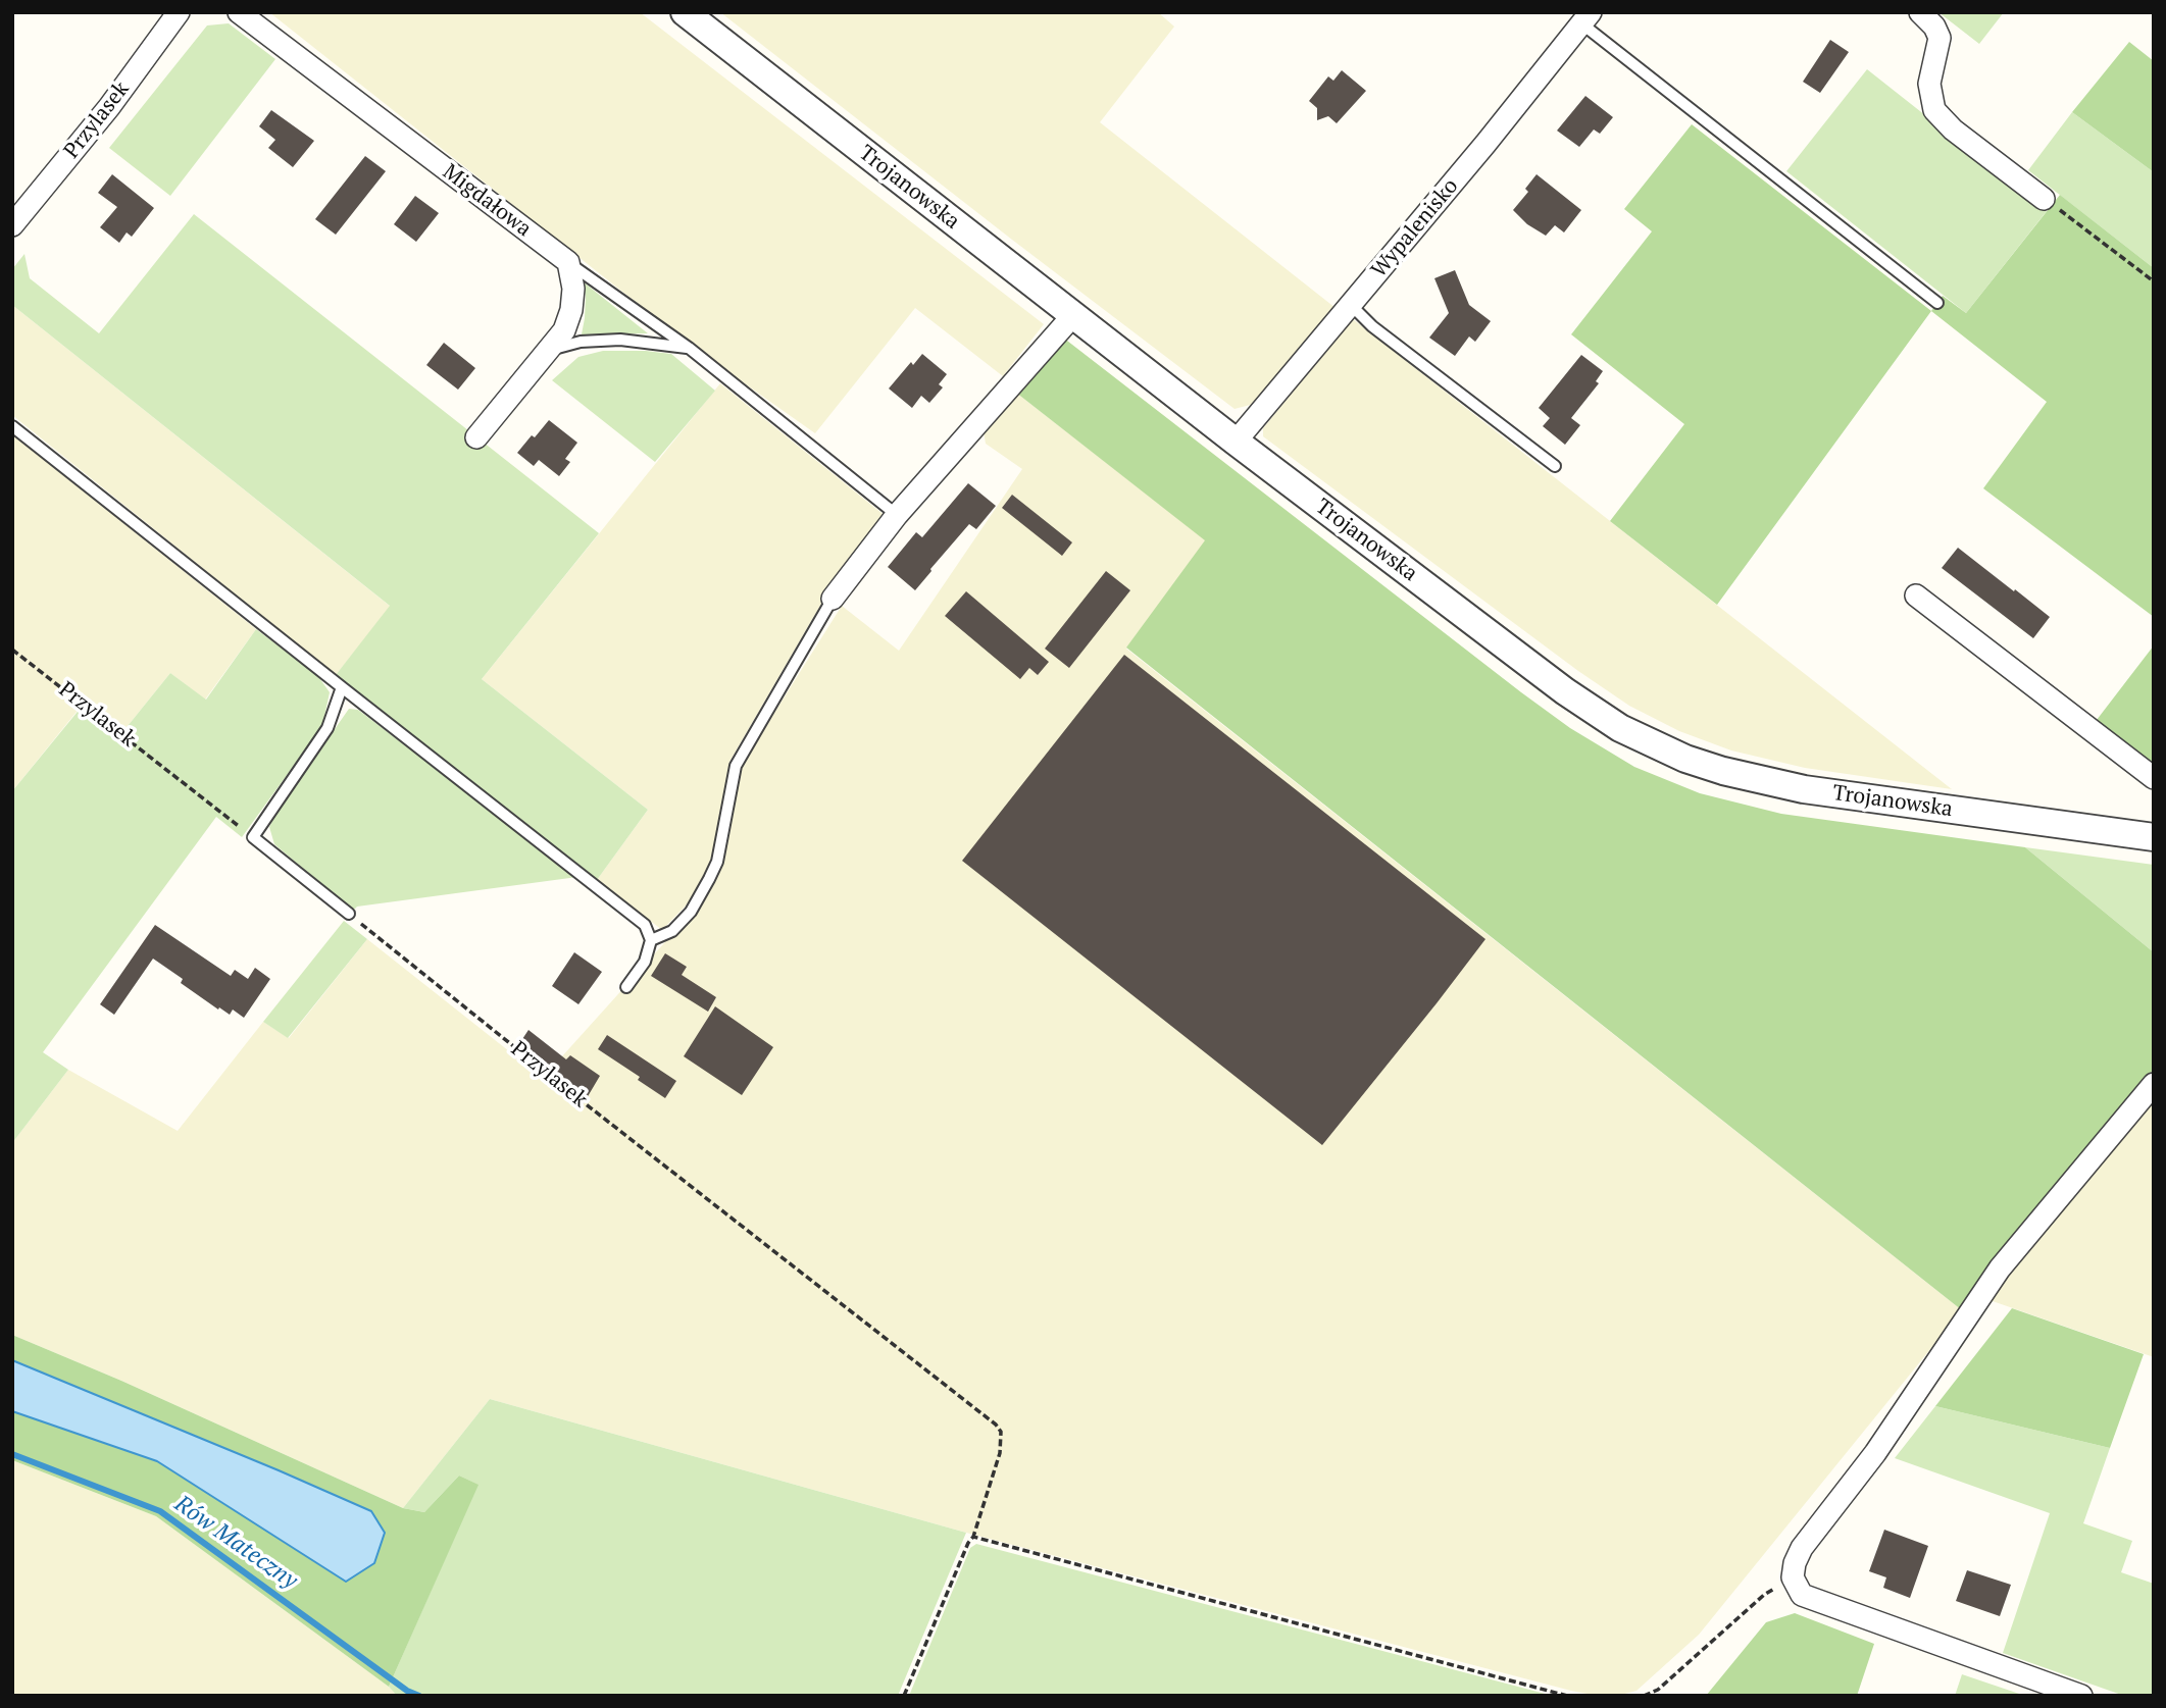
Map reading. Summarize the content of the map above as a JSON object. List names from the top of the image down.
{
  "streets": {
    "street": [
      "Przylasek",
      "Trojanowska",
      "Migdałowa",
      "Wypalenisko"
    ]
  },
  "crossings": [
    ["Trojanowska", "Wypalenisko"]
  ],
  "water": ["Rów Mateczny"]
}
